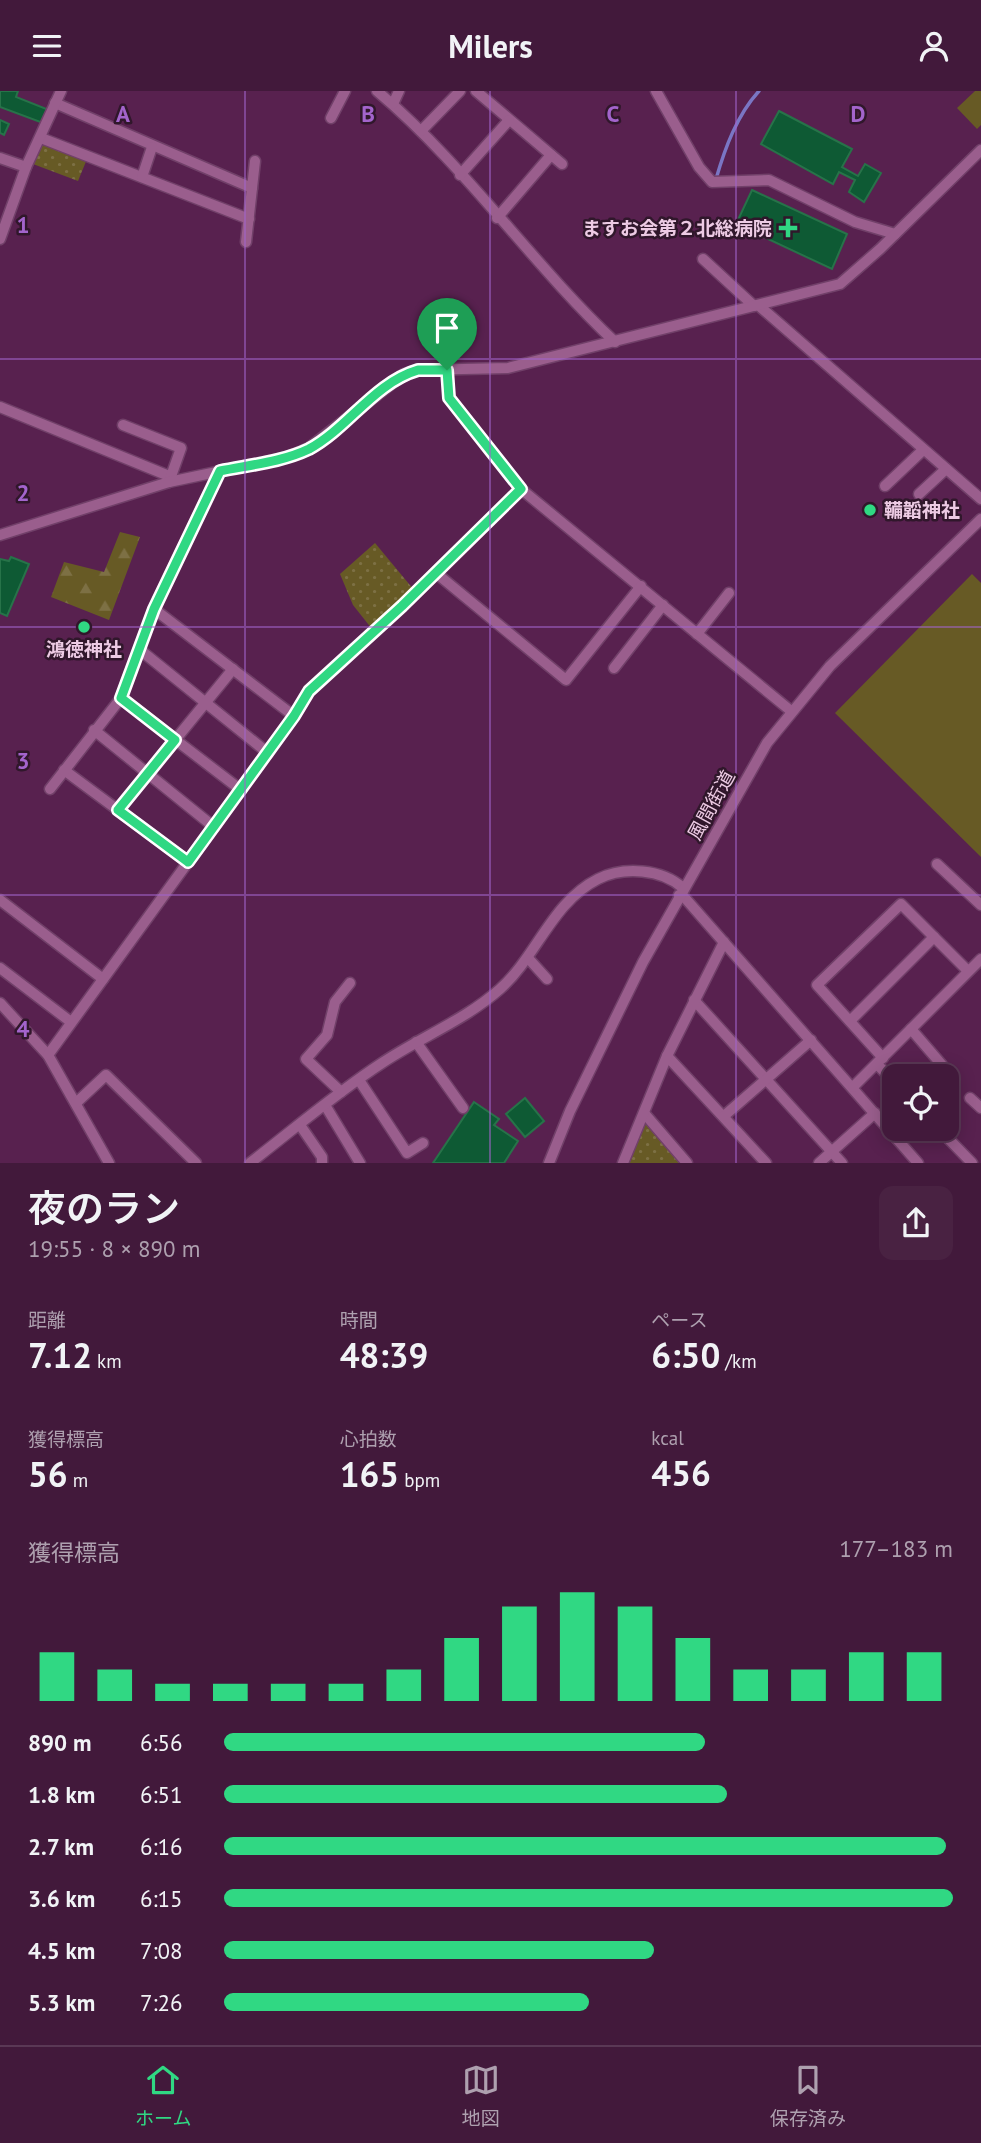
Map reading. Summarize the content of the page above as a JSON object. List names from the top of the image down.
{
  "streets": {
    "street": ["風間街道"]
  },
  "places": {
    "health": ["ますお会第２北総病院"],
    "other": ["鞴韜神社", "鴻徳神社"]
  },
  "page": {
    "header": "Milers",
    "heading": ["夜のラン", "19:55 · 8 × 890 m"],
    "stats": [
      ["距離", "7.12 km"],
      ["時間", "48:39"],
      ["ペース", "6:50 /km"],
      ["獲得標高", "56 m"],
      ["心拍数", "165 bpm"],
      ["kcal", "456"]
    ],
    "chart": ["獲得標高", "177–183 m"],
    "list": [
      {
        "name": "890 m",
        "note": "6:56"
      },
      {
        "name": "1.8 km",
        "note": "6:51"
      },
      {
        "name": "2.7 km",
        "note": "6:16"
      },
      {
        "name": "3.6 km",
        "note": "6:15"
      },
      {
        "name": "4.5 km",
        "note": "7:08"
      },
      {
        "name": "5.3 km",
        "note": "7:26"
      }
    ],
    "tabs": ["ホーム", "地図", "保存済み"]
  },
  "grid": {
    "columns": [
      "A",
      "B",
      "C",
      "D"
    ],
    "rows": [
      "1",
      "2",
      "3",
      "4"
    ]
  }
}
